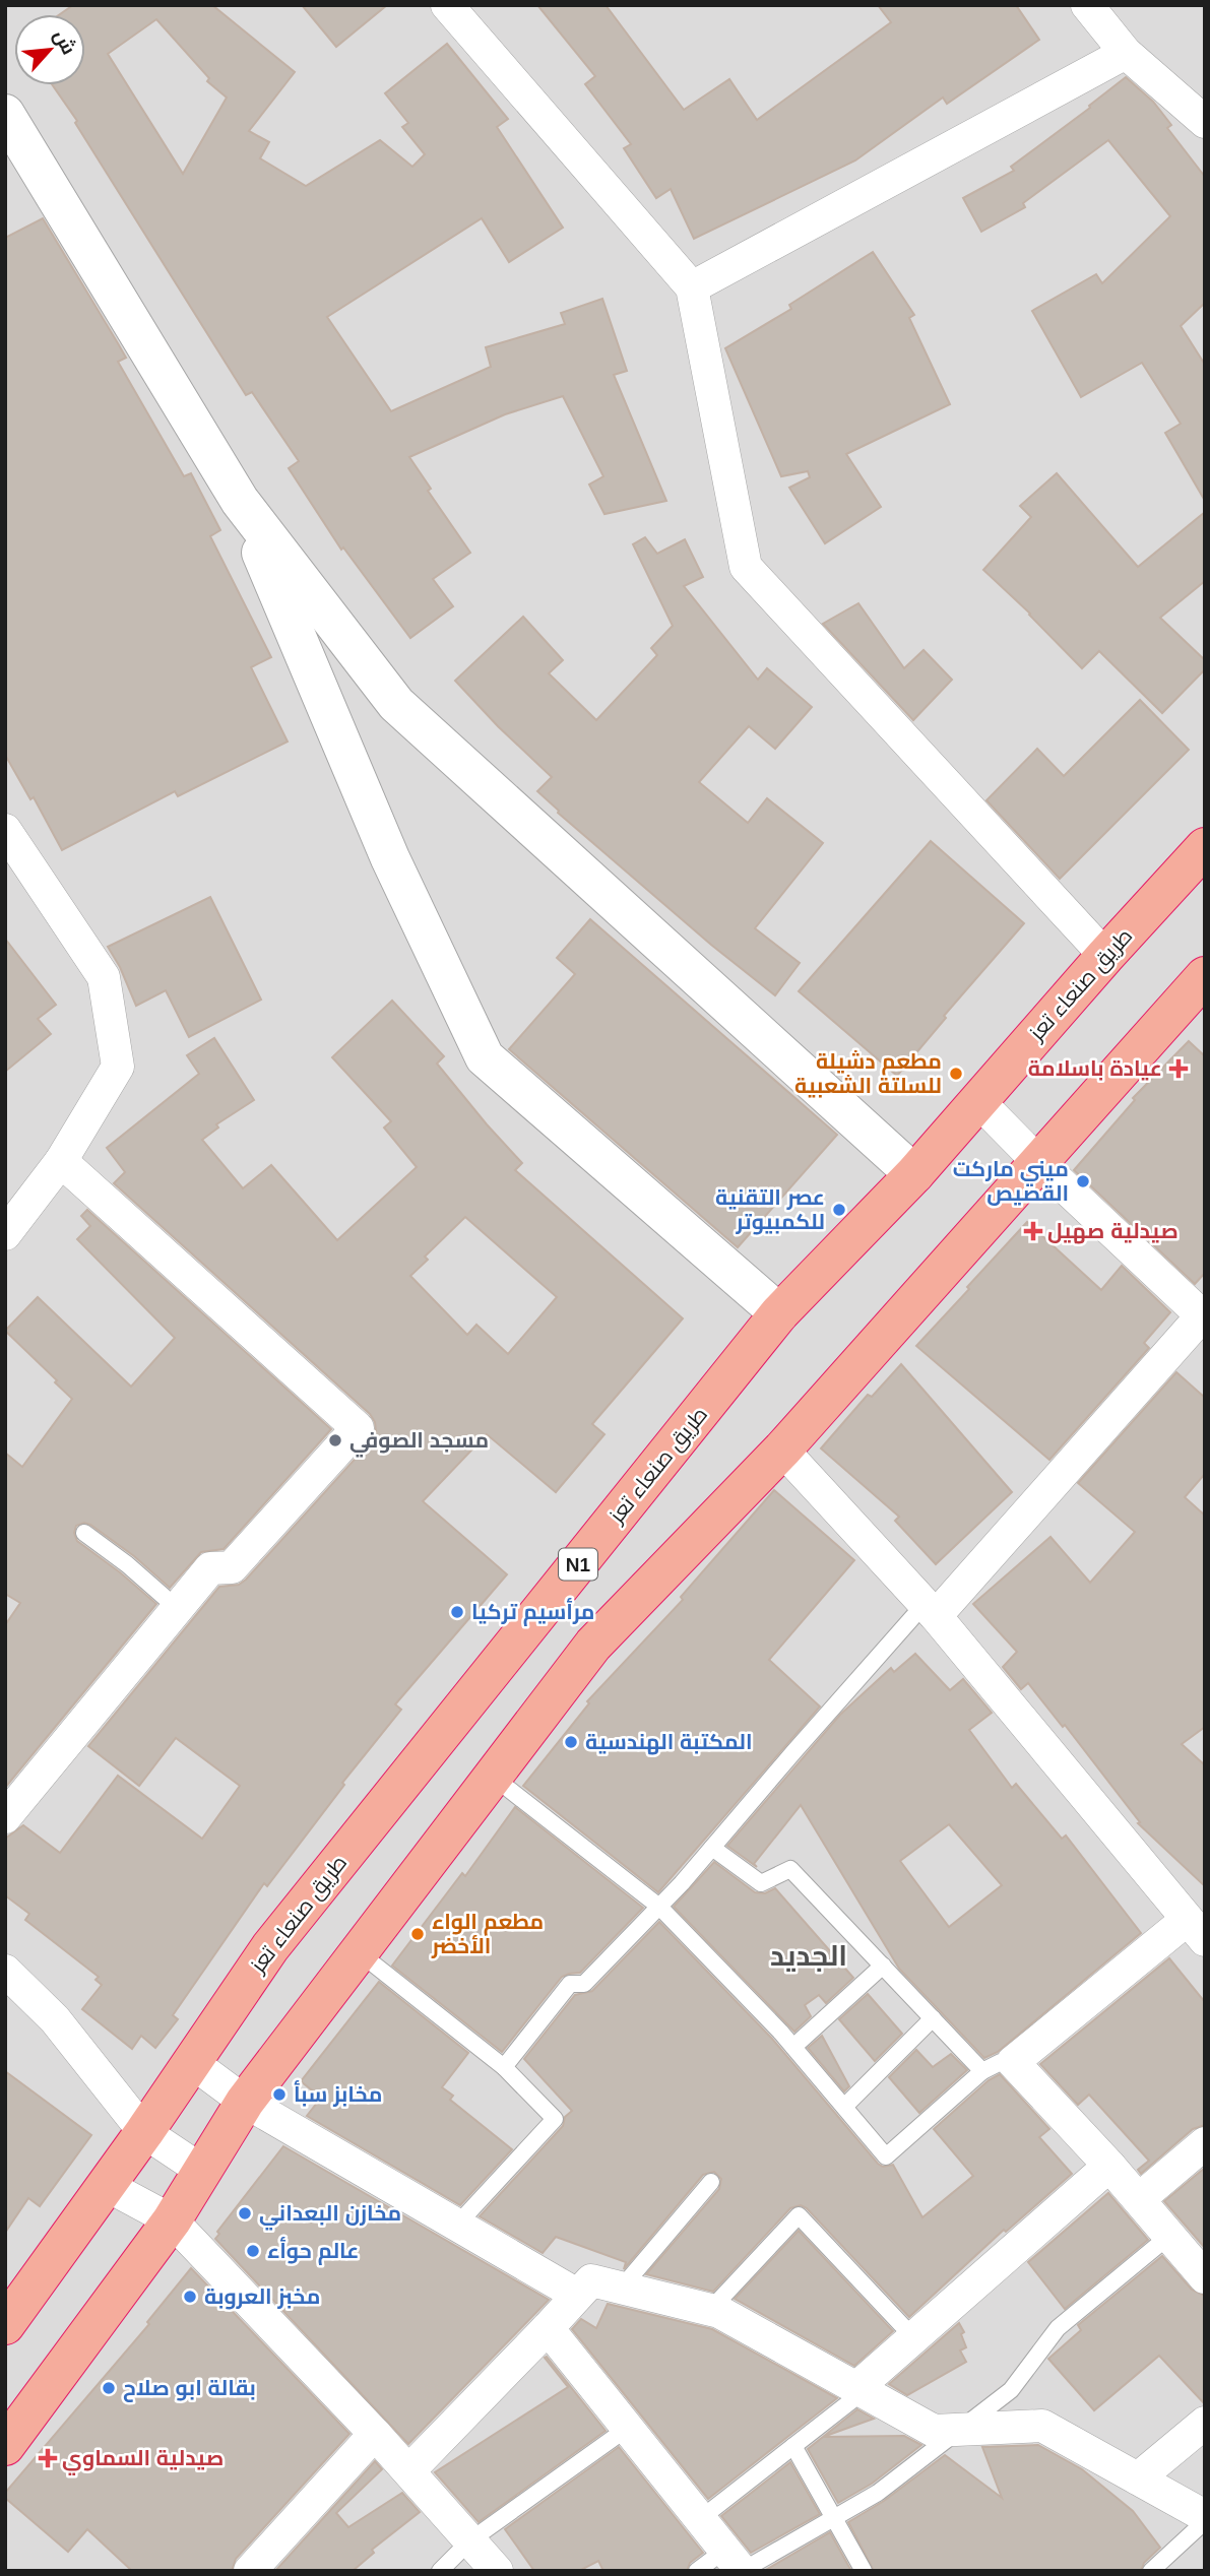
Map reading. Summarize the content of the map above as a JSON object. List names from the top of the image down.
{
  "streets": {
    "highway": ["طريق صنعاء تعز", "N1"]
  },
  "districts": ["الجديد"],
  "places": {
    "health": ["عيادة باسلامة", "صيدلية صهيل", "صيدلية السماوي"],
    "other": [
      "مطعم دشيلة للسلتة الشعبية",
      "ميني ماركت القصيص",
      "عصر التقنية للكمبيوتر",
      "مسجد الصوفي",
      "مرأسيم تركيا",
      "المكتبة الهندسية",
      "مطعم الواء الأخضر",
      "مخابز سبأ",
      "مخازن البعداني",
      "عالم حوأء",
      "مخبز العروبة",
      "بقالة ابو صلاح"
    ]
  },
  "north": "top right"
}
